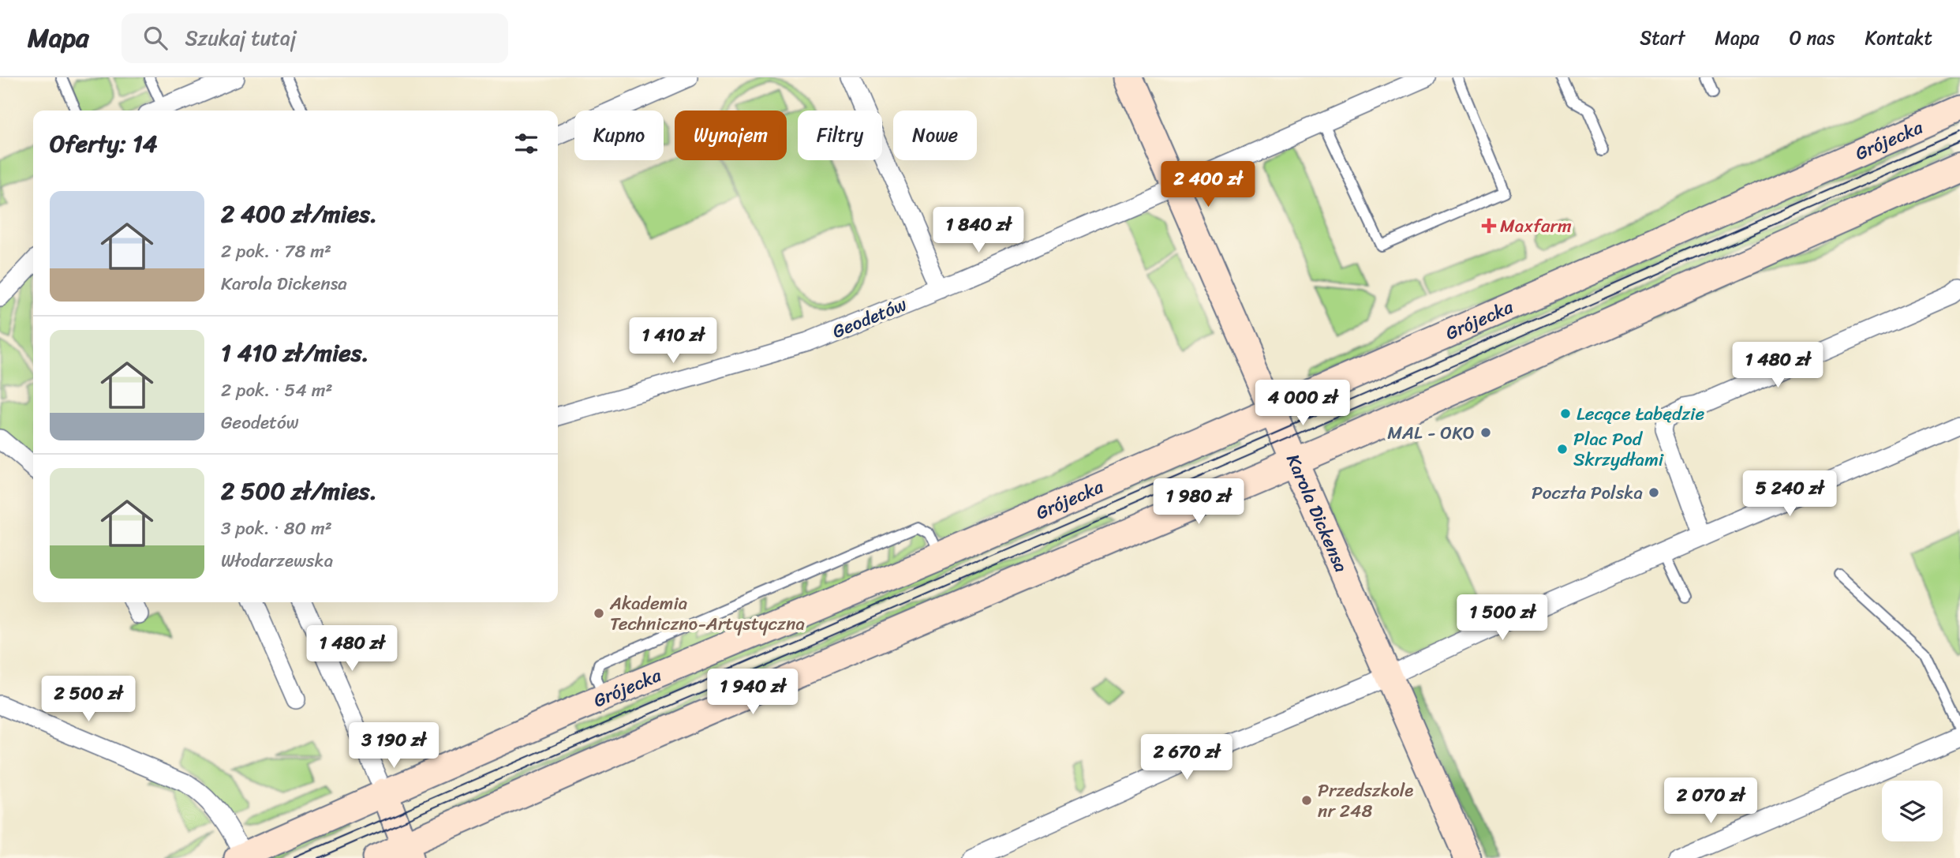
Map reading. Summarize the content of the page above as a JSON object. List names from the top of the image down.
{
  "streets": {
    "main road": ["Grójecka", "Karola Dickensa"],
    "street": ["Geodetów"]
  },
  "crossings": [
    ["Grójecka", "Karola Dickensa"],
    ["Geodetów", "Karola Dickensa"]
  ],
  "places": {
    "health": ["Maxfarm"],
    "other": [
      "Lecące Łabędzie",
      "MAL - OKO",
      "Plac Pod Skrzydłami",
      "Poczta Polska",
      "Akademia Techniczno-Artystyczna",
      "Przedszkole nr 248"
    ]
  },
  "page": {
    "header": "Mapa",
    "search": "Szukaj tutaj",
    "nav": [
      "Start",
      "Mapa",
      "O nas",
      "Kontakt"
    ],
    "chip": [
      "Kupno",
      "Wynajem",
      "Filtry",
      "Nowe"
    ],
    "heading": "Oferty: 14",
    "price": [
      "2 400 zł",
      "1 840 zł",
      "1 410 zł",
      "1 480 zł",
      "4 000 zł",
      "5 240 zł",
      "1 980 zł",
      "1 500 zł",
      "1 480 zł",
      "1 940 zł",
      "2 500 zł",
      "3 190 zł",
      "2 670 zł",
      "2 070 zł"
    ],
    "list": [
      {
        "name": "2 400 zł/mies.",
        "note": "2 pok. · 78 m² · Karola Dickensa"
      },
      {
        "name": "1 410 zł/mies.",
        "note": "2 pok. · 54 m² · Geodetów"
      },
      {
        "name": "2 500 zł/mies.",
        "note": "3 pok. · 80 m² · Włodarzewska"
      }
    ]
  }
}
